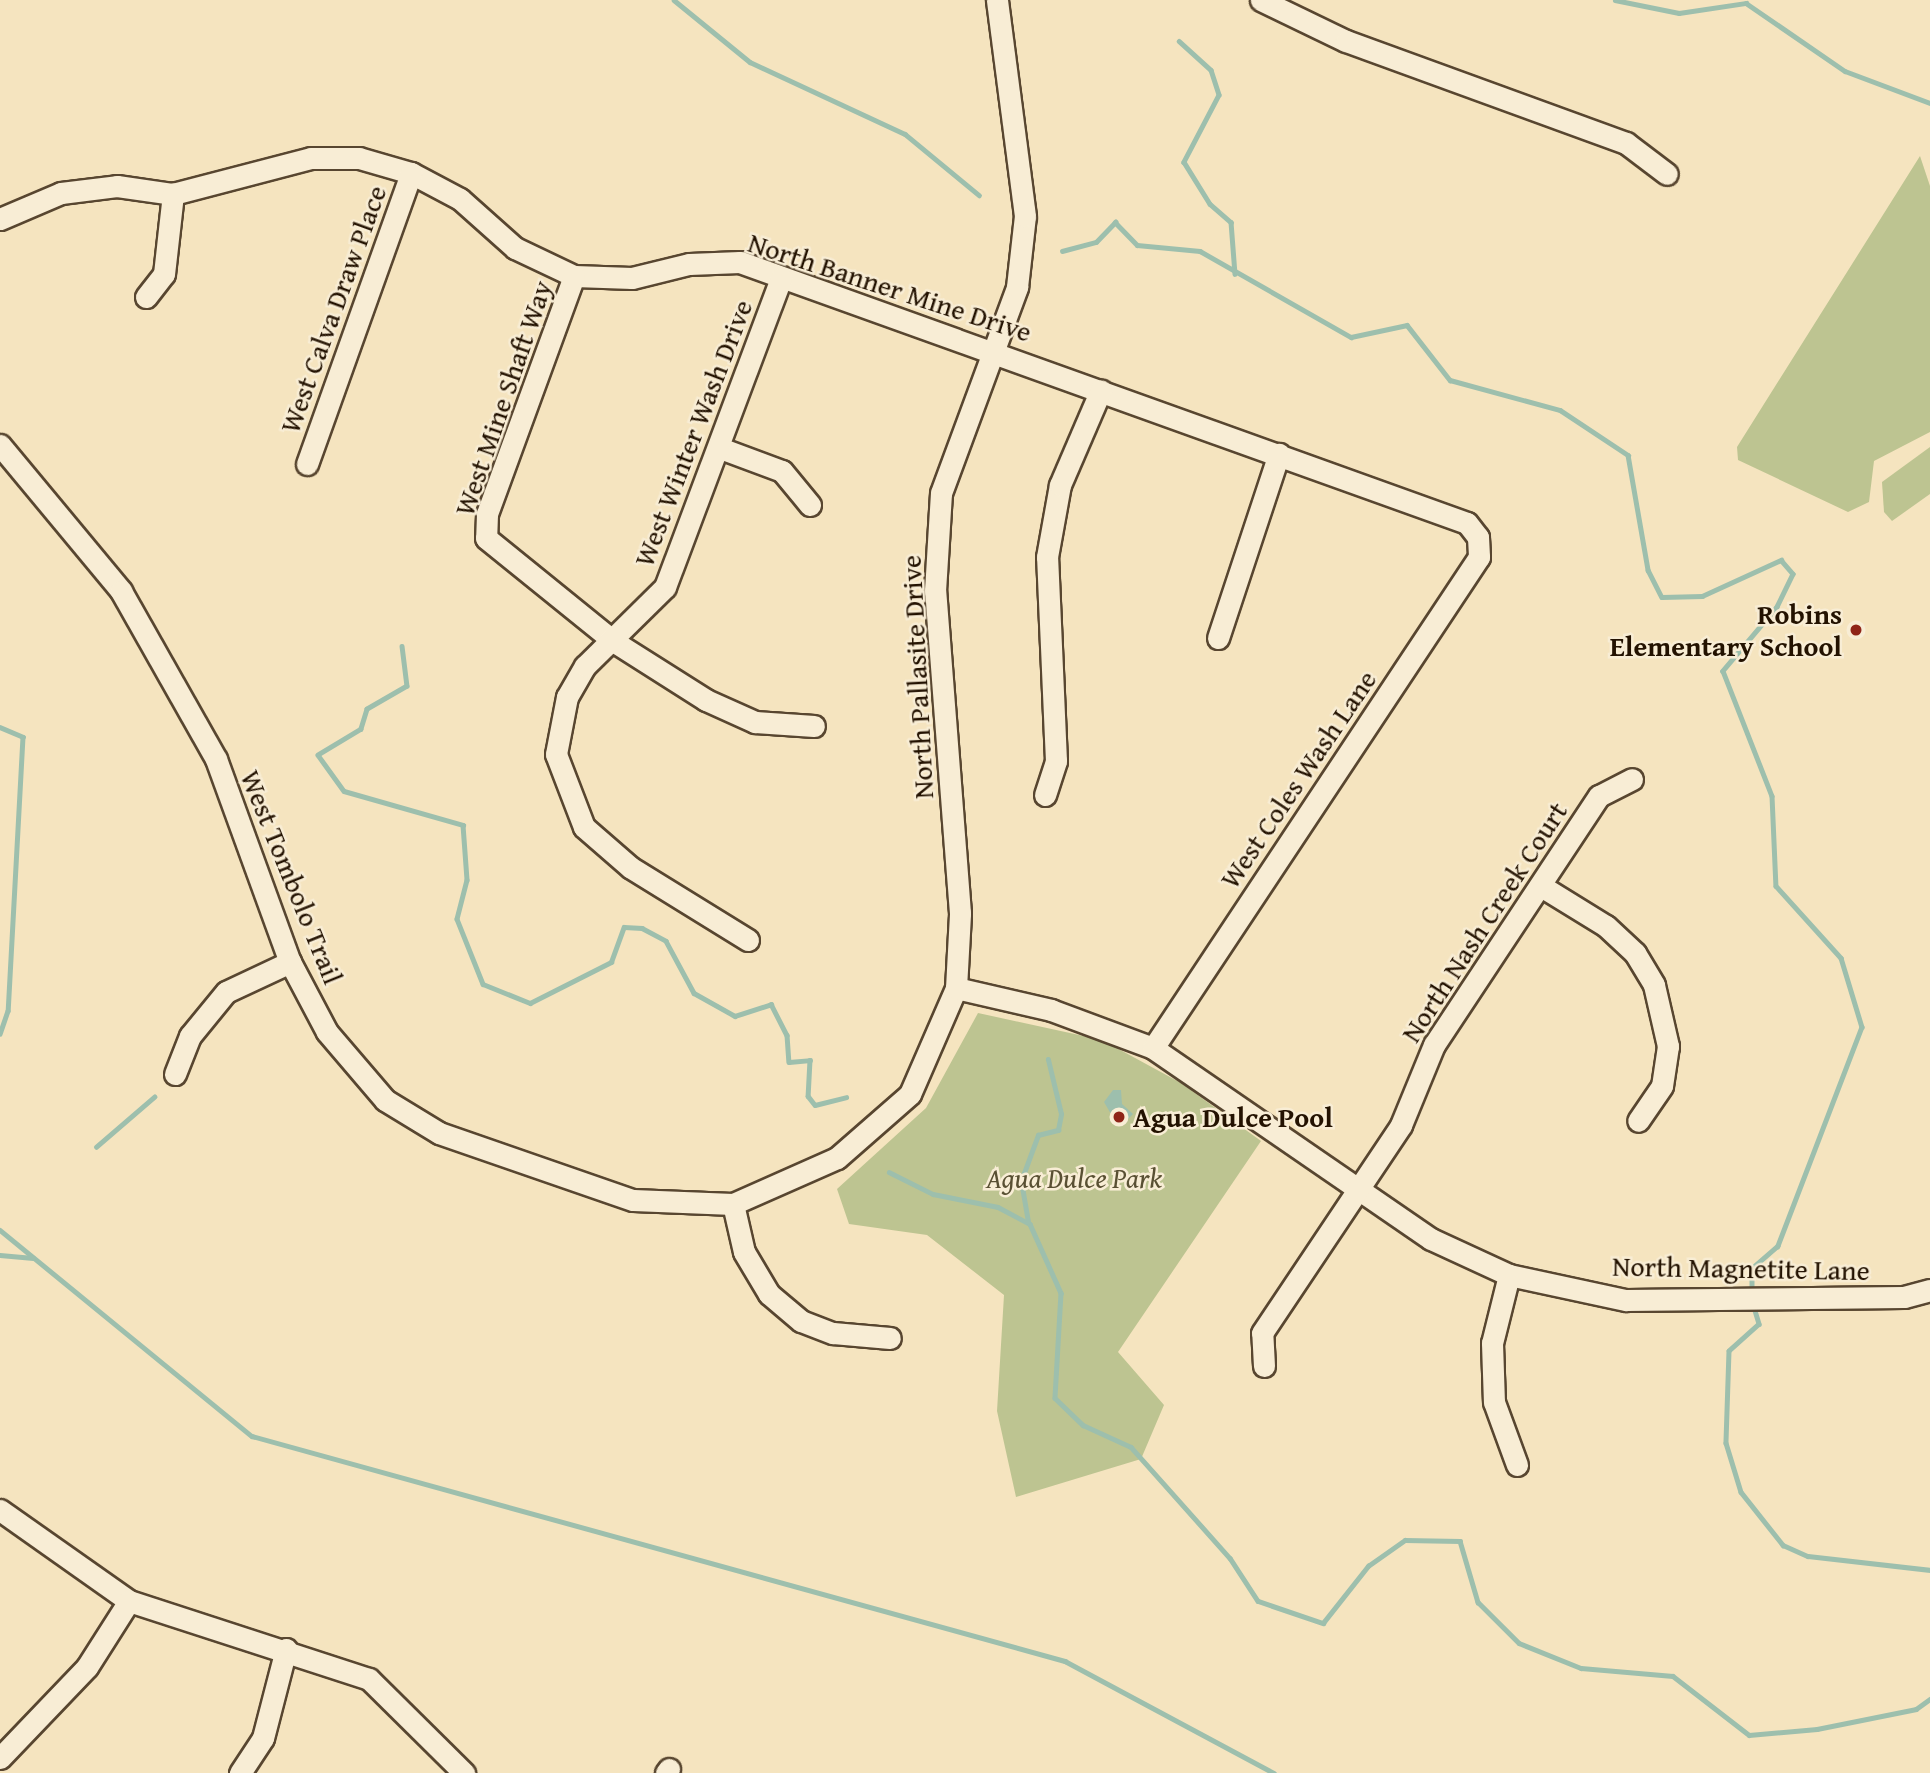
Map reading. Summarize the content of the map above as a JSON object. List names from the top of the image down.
{
  "streets": {
    "street": [
      "North Banner Mine Drive",
      "West Calva Draw Place",
      "West Mine Shaft Way",
      "West Winter Wash Drive",
      "North Pallasite Drive",
      "West Coles Wash Lane",
      "West Tombolo Trail",
      "North Nash Creek Court",
      "North Magnetite Lane"
    ]
  },
  "crossings": [
    ["North Banner Mine Drive", "West Calva Draw Place"],
    ["North Banner Mine Drive", "West Mine Shaft Way"],
    ["North Banner Mine Drive", "West Winter Wash Drive"],
    ["North Banner Mine Drive", "North Pallasite Drive"],
    ["North Banner Mine Drive", "West Coles Wash Lane"],
    ["West Mine Shaft Way", "West Winter Wash Drive"],
    ["North Pallasite Drive", "West Tombolo Trail"],
    ["North Pallasite Drive", "North Magnetite Lane"],
    ["West Coles Wash Lane", "North Magnetite Lane"],
    ["West Tombolo Trail", "North Magnetite Lane"],
    ["North Nash Creek Court", "North Magnetite Lane"]
  ],
  "parks": ["Agua Dulce Park"],
  "places": ["Robins Elementary School", "Agua Dulce Pool"]
}
